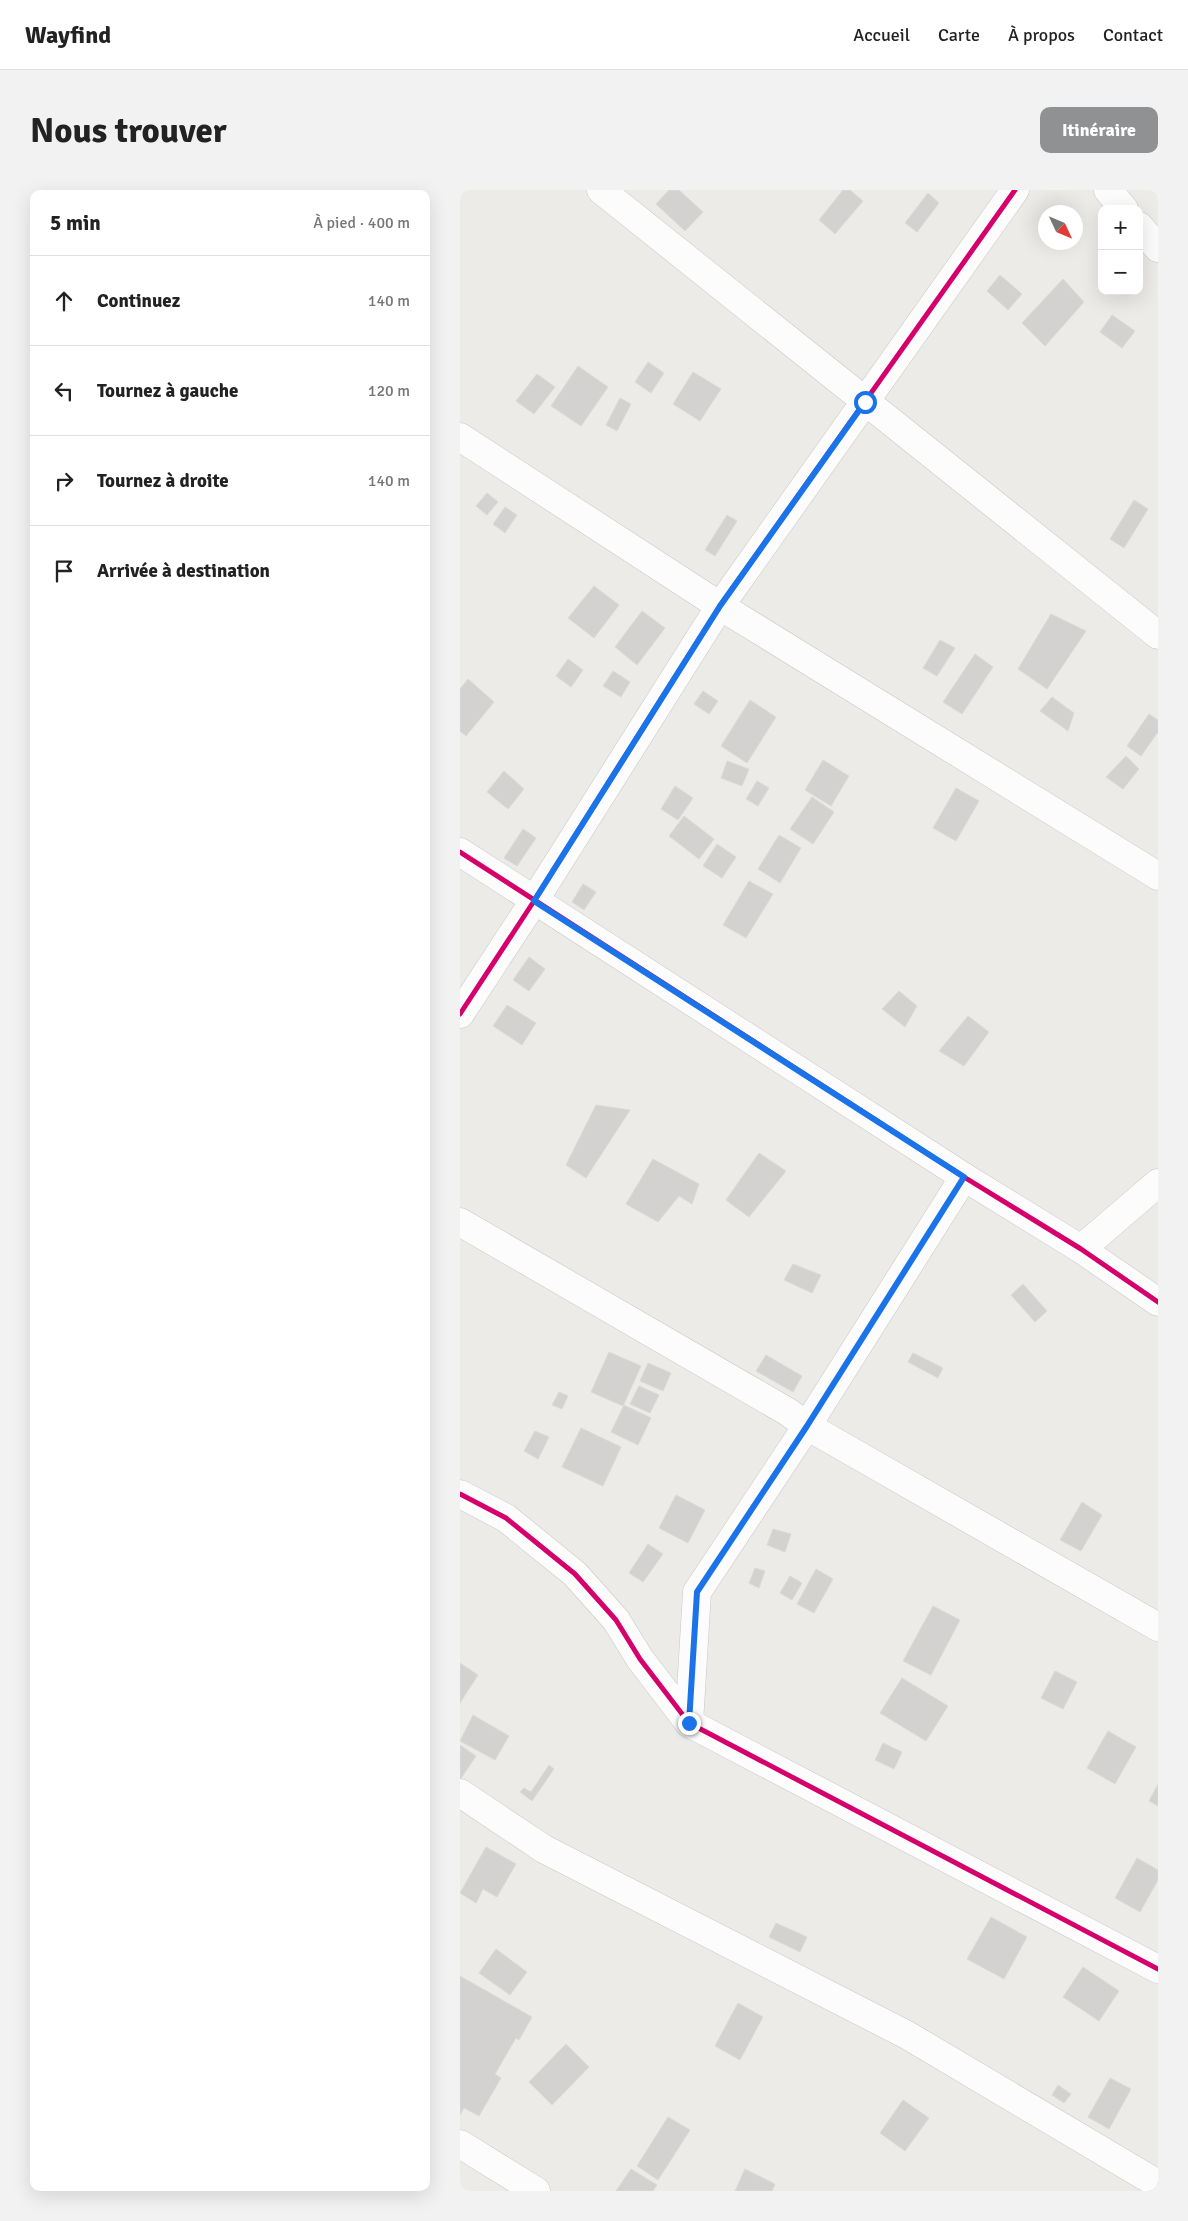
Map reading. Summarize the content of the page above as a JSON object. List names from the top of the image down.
{
  "north": "bottom right",
  "page": {
    "header": "Wayfind",
    "nav": [
      "Accueil",
      "Carte",
      "À propos",
      "Contact"
    ],
    "buttons": "Itinéraire",
    "title": "Nous trouver",
    "heading": ["5 min", "À pied · 400 m"],
    "map_buttons": ["+", "−"],
    "list": [
      ["Continuez", "140 m"],
      ["Tournez à gauche", "120 m"],
      ["Tournez à droite", "140 m"],
      "Arrivée à destination"
    ]
  }
}
